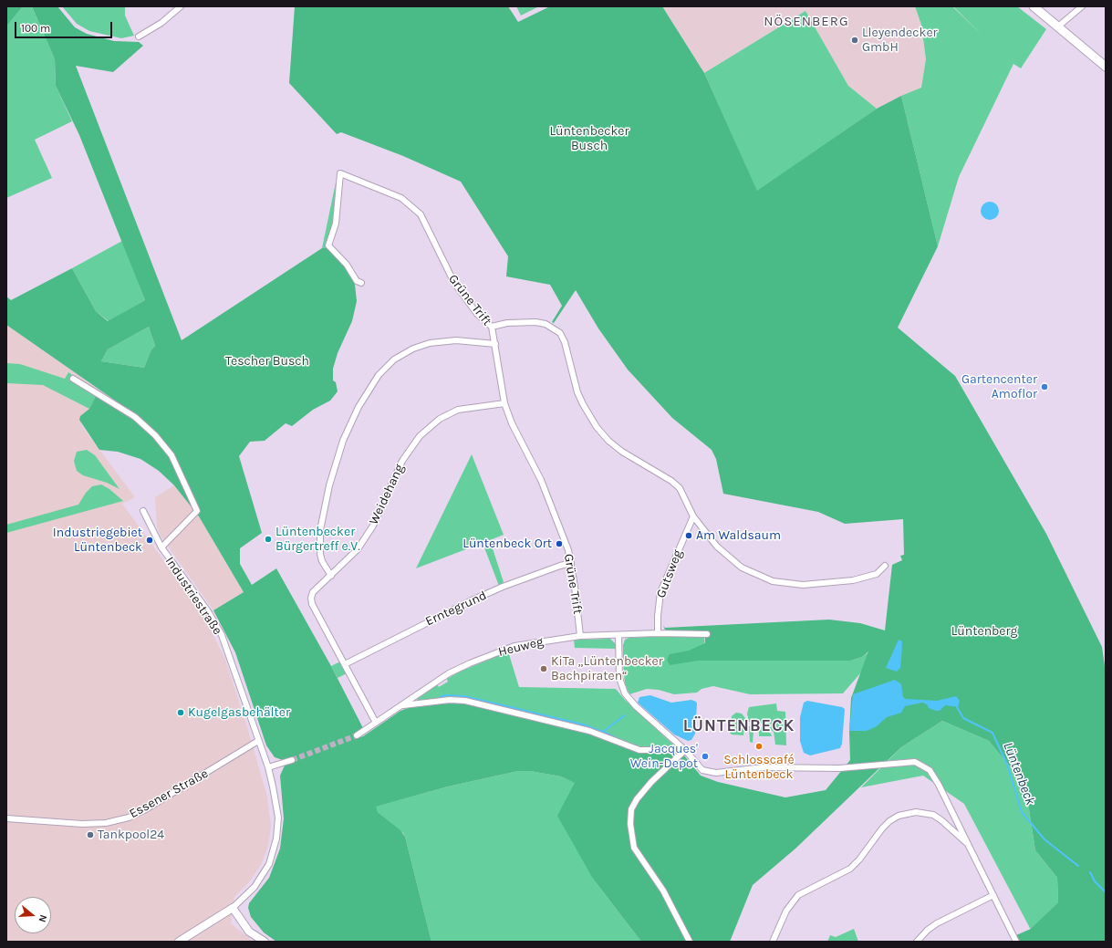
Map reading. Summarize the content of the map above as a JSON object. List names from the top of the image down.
{
  "streets": {
    "street": [
      "Grüne Trift",
      "Weidehang",
      "Gutsweg",
      "Industriestraße",
      "Erntegrund",
      "Heuweg",
      "Essener Straße"
    ]
  },
  "crossings": [
    ["Grüne Trift", "Weidehang"],
    ["Grüne Trift", "Erntegrund"],
    ["Grüne Trift", "Heuweg"],
    ["Weidehang", "Erntegrund"],
    ["Weidehang", "Heuweg"],
    ["Gutsweg", "Heuweg"],
    ["Industriestraße", "Essener Straße"]
  ],
  "districts": ["NÖSENBERG", "LÜNTENBECK"],
  "water": ["Lüntenbeck"],
  "parks": ["Lüntenbecker Busch", "Tescher Busch", "Lüntenberg"],
  "places": [
    "Lleyendecker GmbH",
    "Gartencenter Amoflor",
    "Am Waldsaum",
    "Lüntenbecker Bürgertreff e.V.",
    "Industriegebiet Lüntenbeck",
    "Lüntenbeck Ort",
    "KiTa „Lüntenbecker Bachpiraten“",
    "Kugelgasbehälter",
    "Schlosscafé Lüntenbeck",
    "Jacques' Wein-Depot",
    "Tankpool24"
  ],
  "scale_bar": "100 m",
  "north": "right"
}
